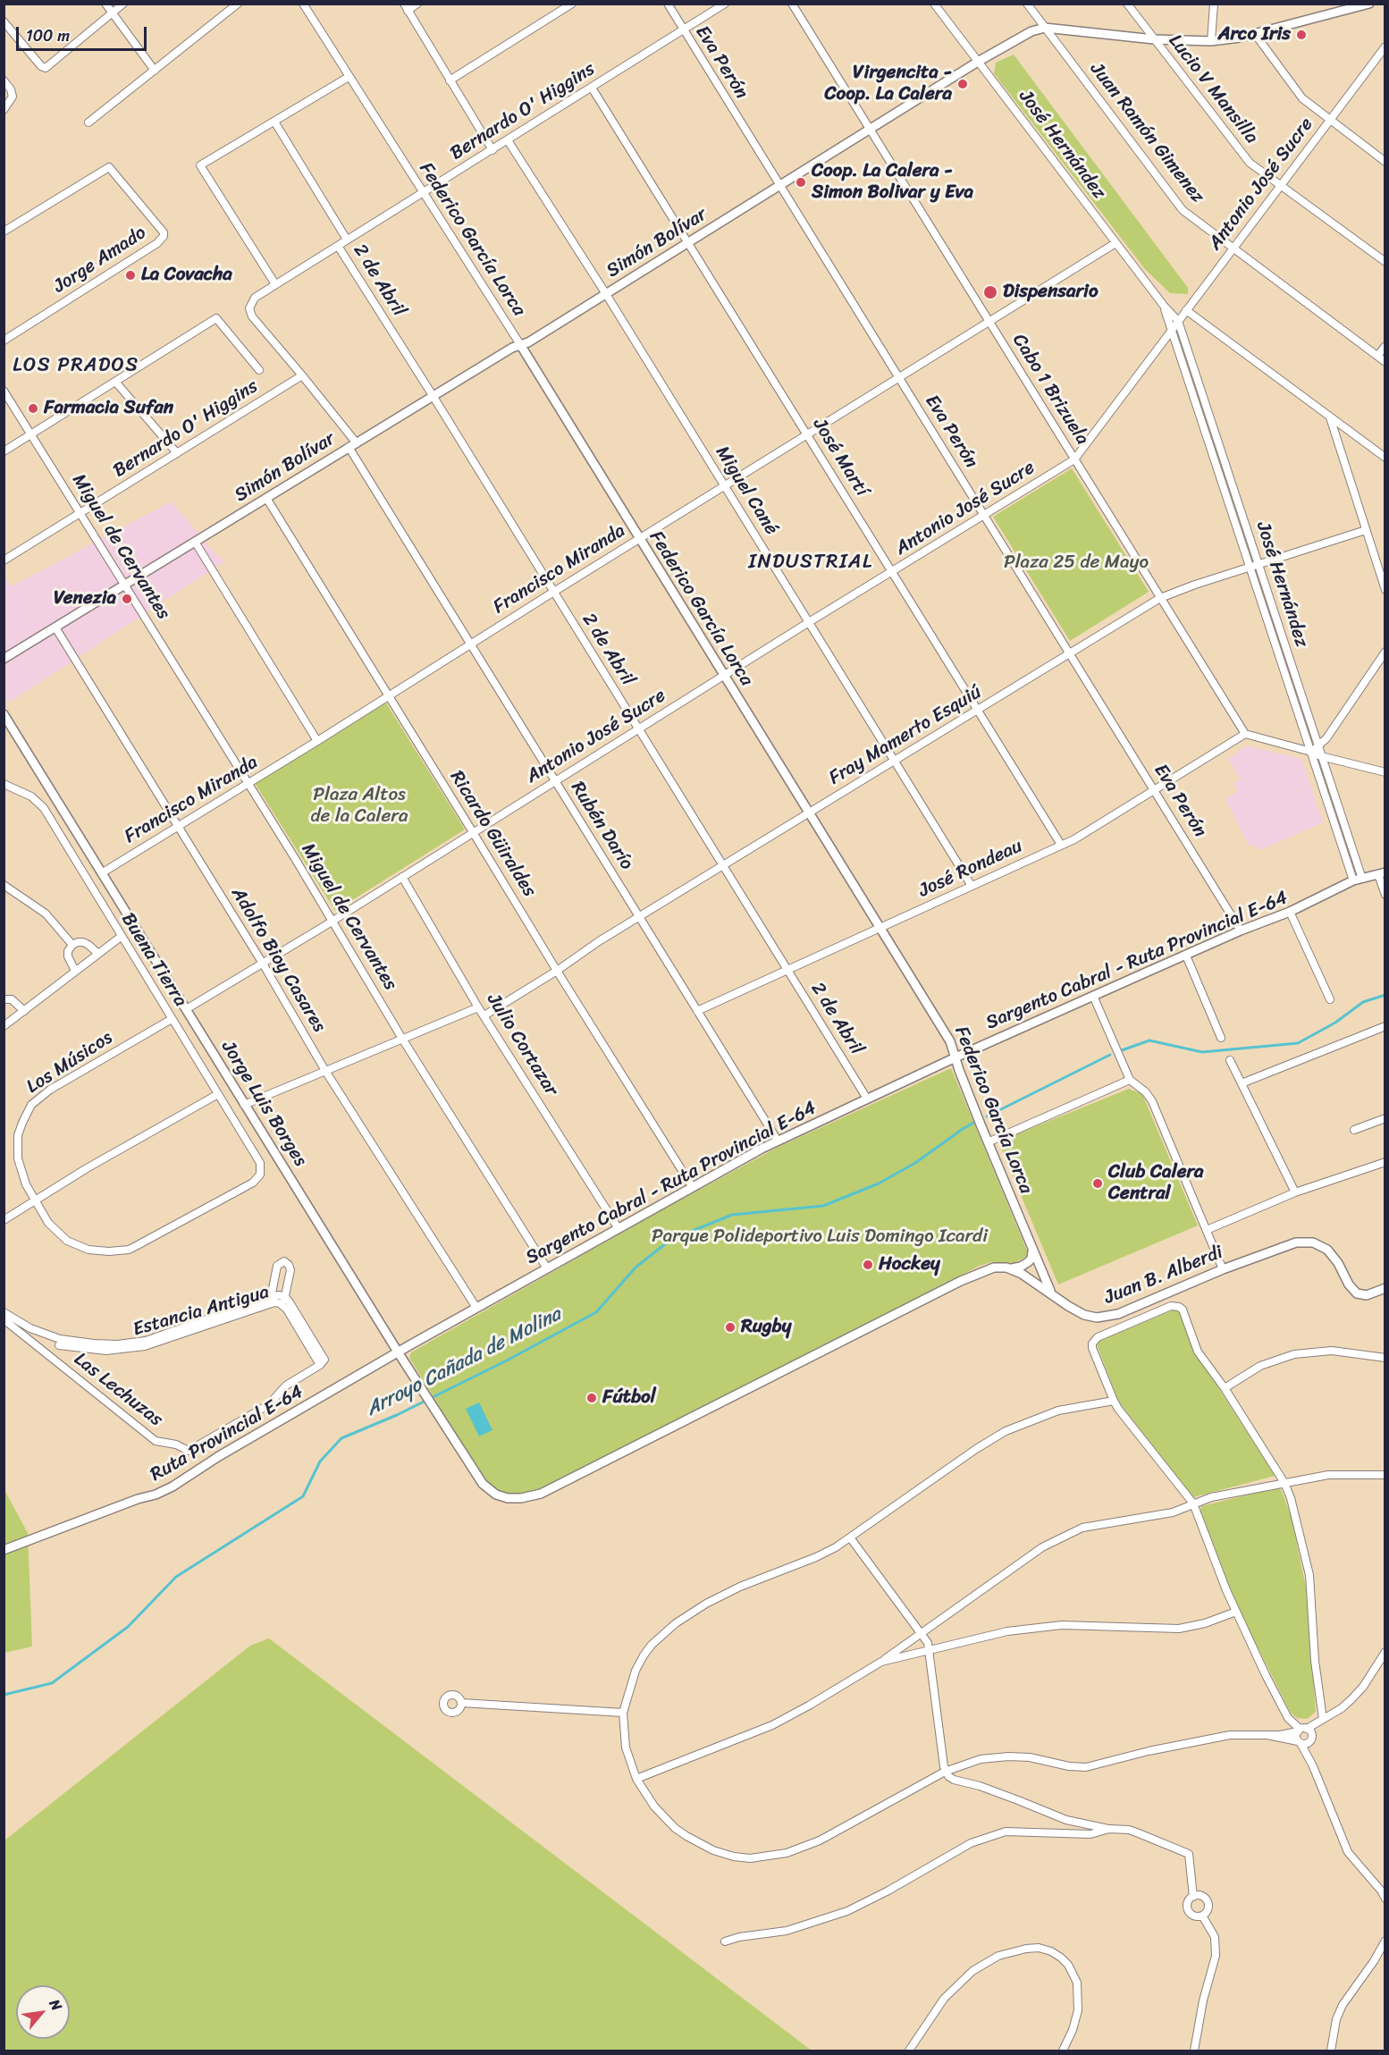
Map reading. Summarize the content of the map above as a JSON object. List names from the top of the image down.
{
  "streets": {
    "street": [
      "Eva Perón",
      "Lucio V Mansilla",
      "Bernardo O' Higgins",
      "Juan Ramón Gimenez",
      "José Hernández",
      "Antonio José Sucre",
      "Federico García Lorca",
      "Simón Bolívar",
      "Jorge Amado",
      "2 de Abril",
      "Cabo 1 Brizuela",
      "José Martí",
      "Miguel Cané",
      "Miguel de Cervantes",
      "Francisco Miranda",
      "Fray Mamerto Esquiú",
      "Rubén Darío",
      "Ricardo Güiraldes",
      "José Rondeau",
      "Buena Tierra",
      "Adolfo Bioy Casares",
      "Sargento Cabral - Ruta Provincial E-64",
      "Julio Cortazar",
      "Los Músicos",
      "Jorge Luis Borges",
      "Juan B. Alberdi",
      "Estancia Antigua",
      "Las Lechuzas",
      "Ruta Provincial E-64"
    ]
  },
  "crossings": [
    ["Eva Perón", "Bernardo O' Higgins"],
    ["Eva Perón", "Antonio José Sucre"],
    ["Eva Perón", "Simón Bolívar"],
    ["Eva Perón", "Francisco Miranda"],
    ["Eva Perón", "Fray Mamerto Esquiú"],
    ["Eva Perón", "José Rondeau"],
    ["Eva Perón", "Sargento Cabral - Ruta Provincial E-64"],
    ["Lucio V Mansilla", "Antonio José Sucre"],
    ["Lucio V Mansilla", "Simón Bolívar"],
    ["Bernardo O' Higgins", "Federico García Lorca"],
    ["Bernardo O' Higgins", "2 de Abril"],
    ["Bernardo O' Higgins", "José Martí"],
    ["Bernardo O' Higgins", "Miguel Cané"],
    ["Bernardo O' Higgins", "Miguel de Cervantes"],
    ["Bernardo O' Higgins", "Rubén Darío"],
    ["Juan Ramón Gimenez", "Antonio José Sucre"],
    ["Juan Ramón Gimenez", "Simón Bolívar"],
    ["José Hernández", "Antonio José Sucre"],
    ["José Hernández", "Simón Bolívar"],
    ["José Hernández", "Francisco Miranda"],
    ["José Hernández", "Fray Mamerto Esquiú"],
    ["José Hernández", "Sargento Cabral - Ruta Provincial E-64"],
    ["Antonio José Sucre", "Federico García Lorca"],
    ["Antonio José Sucre", "2 de Abril"],
    ["Antonio José Sucre", "Cabo 1 Brizuela"],
    ["Antonio José Sucre", "José Martí"],
    ["Antonio José Sucre", "Miguel Cané"],
    ["Antonio José Sucre", "Miguel de Cervantes"],
    ["Antonio José Sucre", "Rubén Darío"],
    ["Antonio José Sucre", "Ricardo Güiraldes"],
    ["Antonio José Sucre", "Adolfo Bioy Casares"],
    ["Antonio José Sucre", "Julio Cortazar"],
    ["Antonio José Sucre", "Jorge Luis Borges"],
    ["Federico García Lorca", "Simón Bolívar"],
    ["Federico García Lorca", "Francisco Miranda"],
    ["Federico García Lorca", "Fray Mamerto Esquiú"],
    ["Federico García Lorca", "José Rondeau"],
    ["Federico García Lorca", "Sargento Cabral - Ruta Provincial E-64"],
    ["Federico García Lorca", "Juan B. Alberdi"],
    ["Simón Bolívar", "2 de Abril"],
    ["Simón Bolívar", "Cabo 1 Brizuela"],
    ["Simón Bolívar", "José Martí"],
    ["Simón Bolívar", "Miguel Cané"],
    ["Simón Bolívar", "Miguel de Cervantes"],
    ["Simón Bolívar", "Rubén Darío"],
    ["Simón Bolívar", "Ricardo Güiraldes"],
    ["Simón Bolívar", "Adolfo Bioy Casares"],
    ["2 de Abril", "Francisco Miranda"],
    ["2 de Abril", "Fray Mamerto Esquiú"],
    ["2 de Abril", "José Rondeau"],
    ["2 de Abril", "Sargento Cabral - Ruta Provincial E-64"],
    ["Cabo 1 Brizuela", "Francisco Miranda"],
    ["Cabo 1 Brizuela", "Fray Mamerto Esquiú"],
    ["Cabo 1 Brizuela", "José Rondeau"],
    ["José Martí", "Francisco Miranda"],
    ["José Martí", "Fray Mamerto Esquiú"],
    ["José Martí", "José Rondeau"],
    ["Miguel Cané", "Francisco Miranda"],
    ["Miguel Cané", "Fray Mamerto Esquiú"],
    ["Miguel Cané", "José Rondeau"],
    ["Miguel de Cervantes", "Francisco Miranda"],
    ["Miguel de Cervantes", "Sargento Cabral - Ruta Provincial E-64"],
    ["Francisco Miranda", "Rubén Darío"],
    ["Francisco Miranda", "Ricardo Güiraldes"],
    ["Francisco Miranda", "Adolfo Bioy Casares"],
    ["Francisco Miranda", "Jorge Luis Borges"],
    ["Fray Mamerto Esquiú", "Rubén Darío"],
    ["Fray Mamerto Esquiú", "Ricardo Güiraldes"],
    ["Fray Mamerto Esquiú", "Julio Cortazar"],
    ["Rubén Darío", "José Rondeau"],
    ["Rubén Darío", "Sargento Cabral - Ruta Provincial E-64"],
    ["Ricardo Güiraldes", "Sargento Cabral - Ruta Provincial E-64"],
    ["Buena Tierra", "Los Músicos"],
    ["Adolfo Bioy Casares", "Sargento Cabral - Ruta Provincial E-64"],
    ["Sargento Cabral - Ruta Provincial E-64", "Julio Cortazar"],
    ["Sargento Cabral - Ruta Provincial E-64", "Jorge Luis Borges"],
    ["Sargento Cabral - Ruta Provincial E-64", "Ruta Provincial E-64"],
    ["Jorge Luis Borges", "Juan B. Alberdi"],
    ["Jorge Luis Borges", "Ruta Provincial E-64"],
    ["Estancia Antigua", "Las Lechuzas"]
  ],
  "districts": ["LOS PRADOS", "INDUSTRIAL"],
  "water": ["Arroyo Cañada de Molina"],
  "parks": ["Plaza 25 de Mayo", "Plaza Altos de la Calera", "Parque Polideportivo Luis Domingo Icardi"],
  "places": [
    "Arco Iris",
    "Virgencita - Coop. La Calera",
    "Coop. La Calera - Simon Bolivar y Eva",
    "La Covacha",
    "Dispensario",
    "Farmacia Sufan",
    "Venezia",
    "Club Calera Central",
    "Hockey",
    "Rugby",
    "Fútbol"
  ],
  "scale_bar": "100 m",
  "north": "top right"
}
